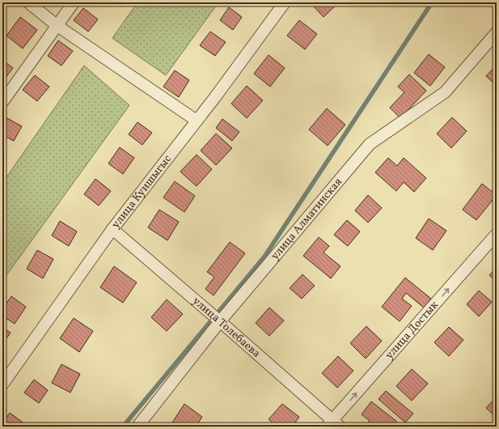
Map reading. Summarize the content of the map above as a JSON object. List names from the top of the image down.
{
  "streets": {
    "street": [
      "улица Куншыгыс",
      "улица Алматинская",
      "улица Толебаева",
      "улица Достык"
    ]
  },
  "crossings": [
    ["улица Куншыгыс", "улица Толебаева"],
    ["улица Алматинская", "улица Толебаева"],
    ["улица Толебаева", "улица Достык"]
  ],
  "one_way": ["улица Достык"]
}
